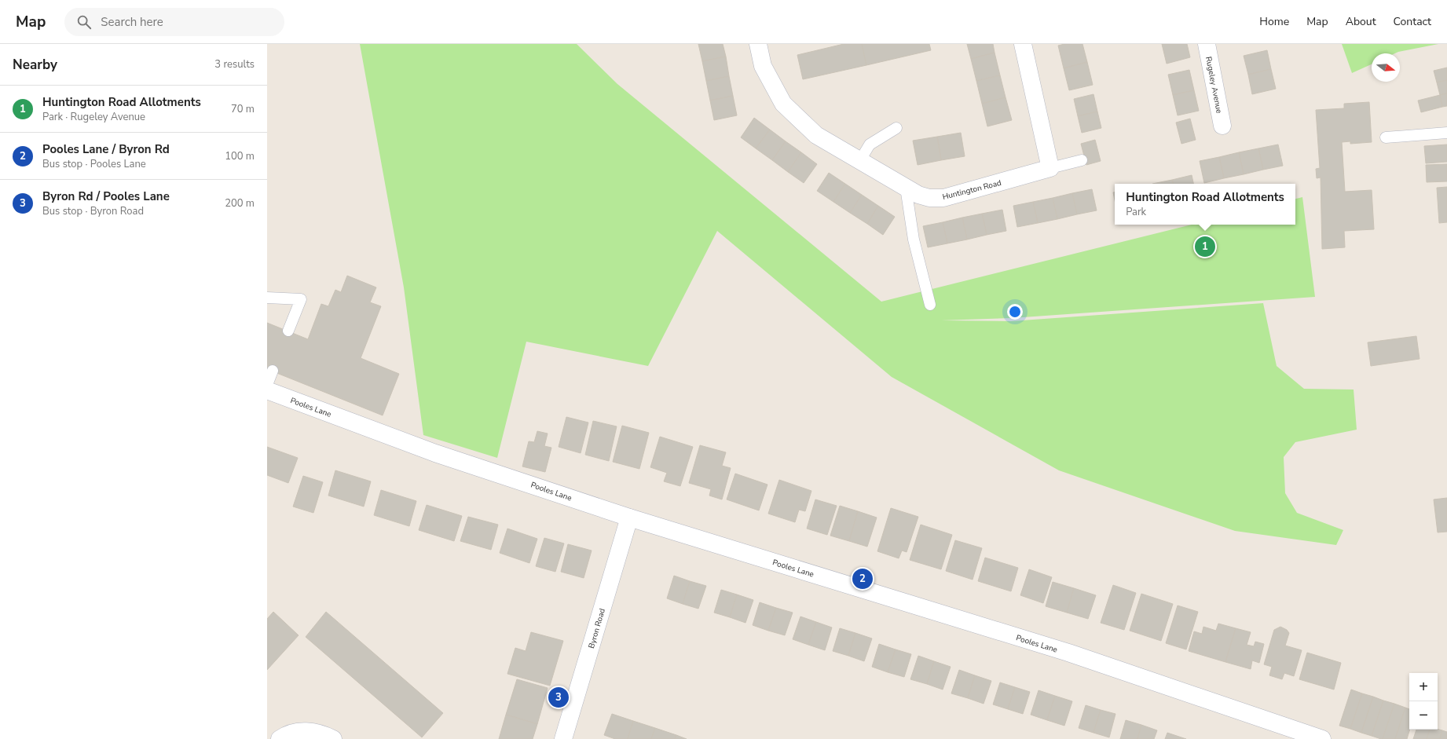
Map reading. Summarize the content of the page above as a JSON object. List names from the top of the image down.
{
  "streets": {
    "street": [
      "Rugeley Avenue",
      "Huntington Road",
      "Pooles Lane",
      "Byron Road"
    ]
  },
  "crossings": [
    ["Pooles Lane", "Byron Road"]
  ],
  "north": "right",
  "page": {
    "header": "Map",
    "search": "Search here",
    "nav": [
      "Home",
      "Map",
      "About",
      "Contact"
    ],
    "heading": ["Nearby", "3 results"],
    "list": [
      {
        "mark": "1",
        "name": "Huntington Road Allotments",
        "note": "Park · Rugeley Avenue",
        "value": "70 m"
      },
      {
        "mark": "2",
        "name": "Pooles Lane / Byron Rd",
        "note": "Bus stop · Pooles Lane",
        "value": "100 m"
      },
      {
        "mark": "3",
        "name": "Byron Rd / Pooles Lane",
        "note": "Bus stop · Byron Road",
        "value": "200 m"
      }
    ],
    "popup": ["Huntington Road Allotments", "Park"],
    "pins": ["1", "2", "3"],
    "map_buttons": ["+", "−"]
  }
}
